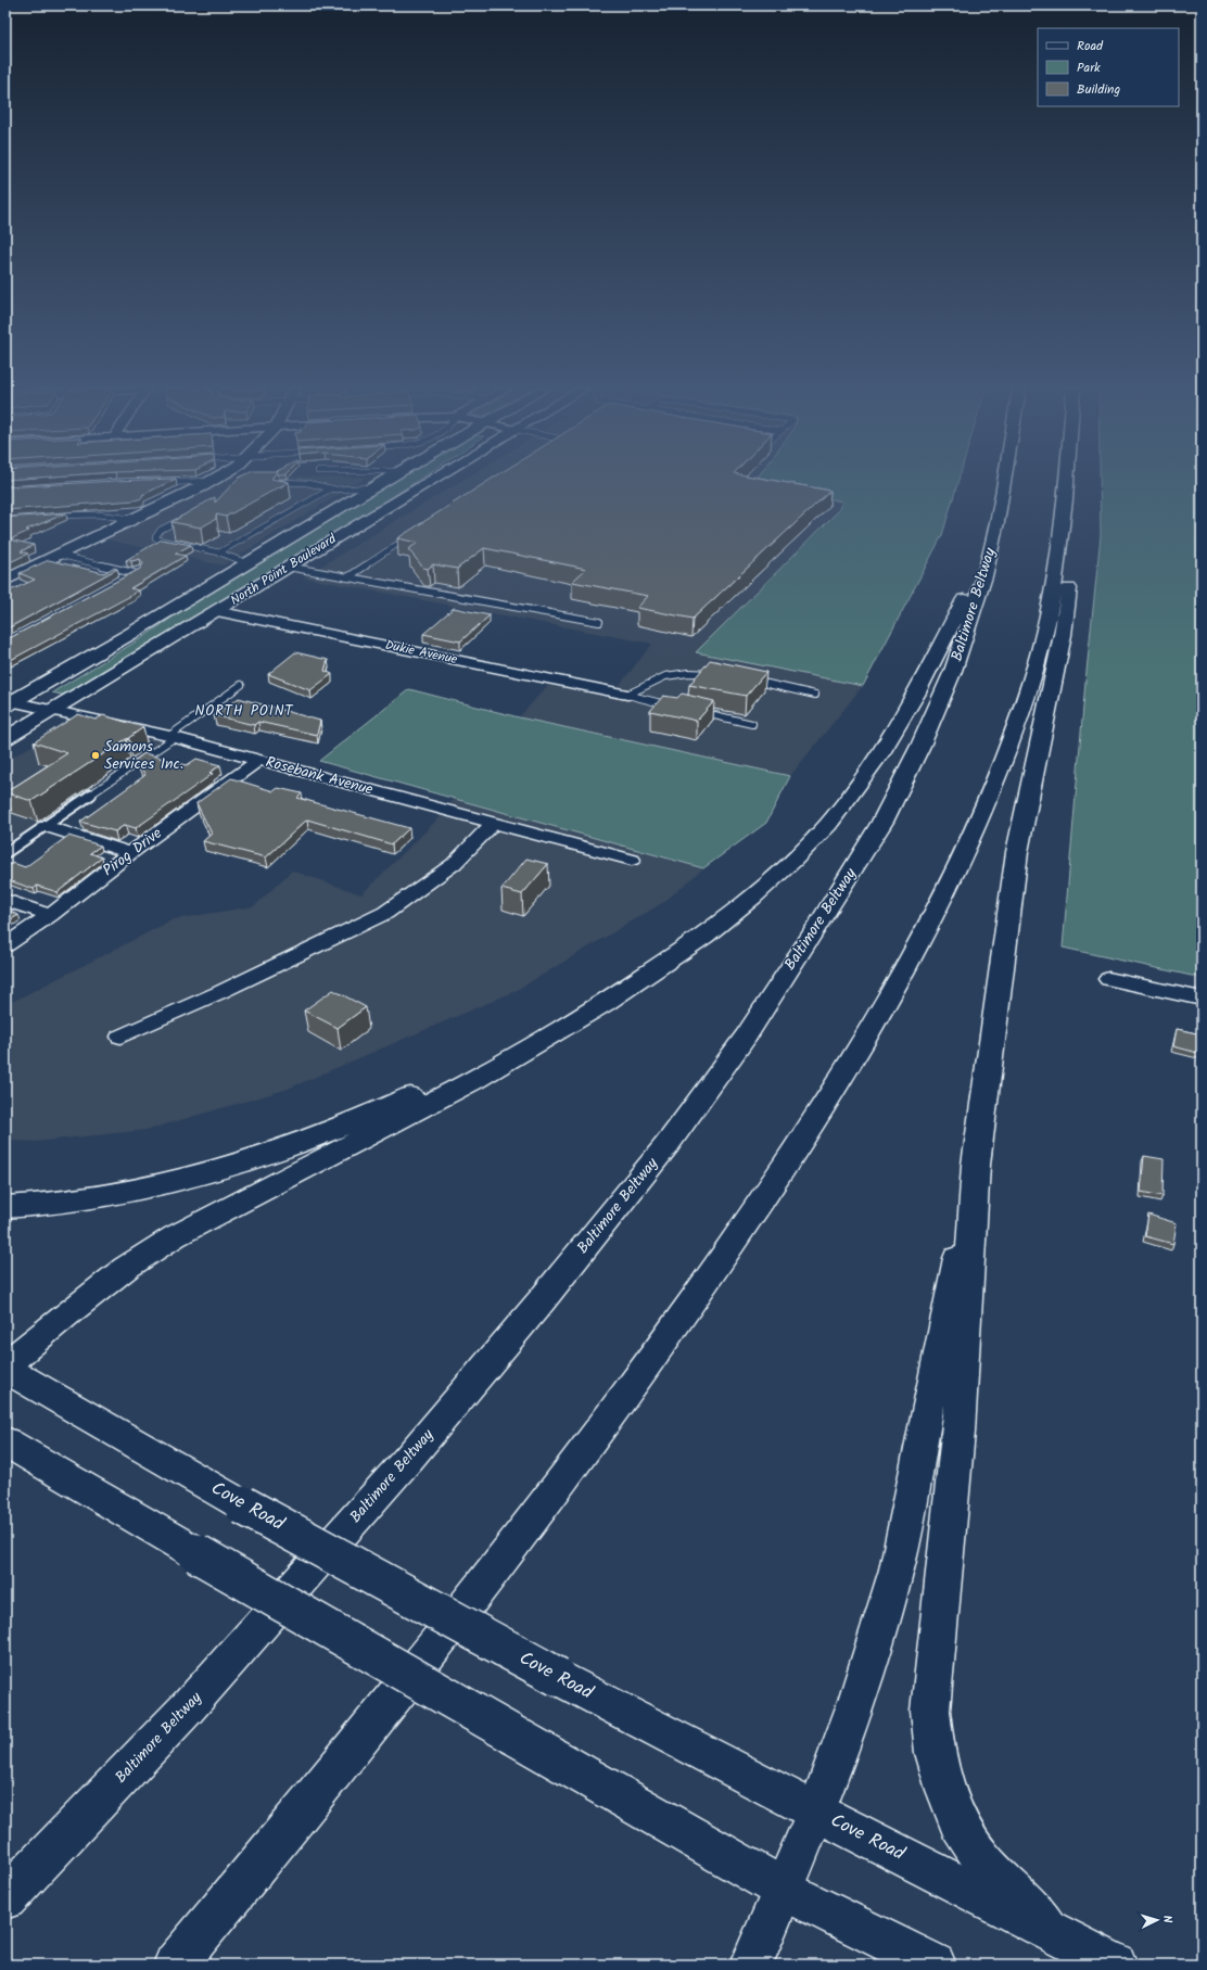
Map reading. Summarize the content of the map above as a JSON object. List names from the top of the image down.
{
  "streets": {
    "main road": ["North Point Boulevard", "Baltimore Beltway", "Cove Road"],
    "street": ["Dukie Avenue", "Rosebank Avenue", "Pirog Drive"]
  },
  "crossings": [
    ["North Point Boulevard", "Dukie Avenue"],
    ["North Point Boulevard", "Rosebank Avenue"],
    ["Rosebank Avenue", "Pirog Drive"]
  ],
  "districts": ["NORTH POINT"],
  "places": ["Samons Services Inc."],
  "legend": ["Road", "Park", "Building"],
  "north": "right"
}
